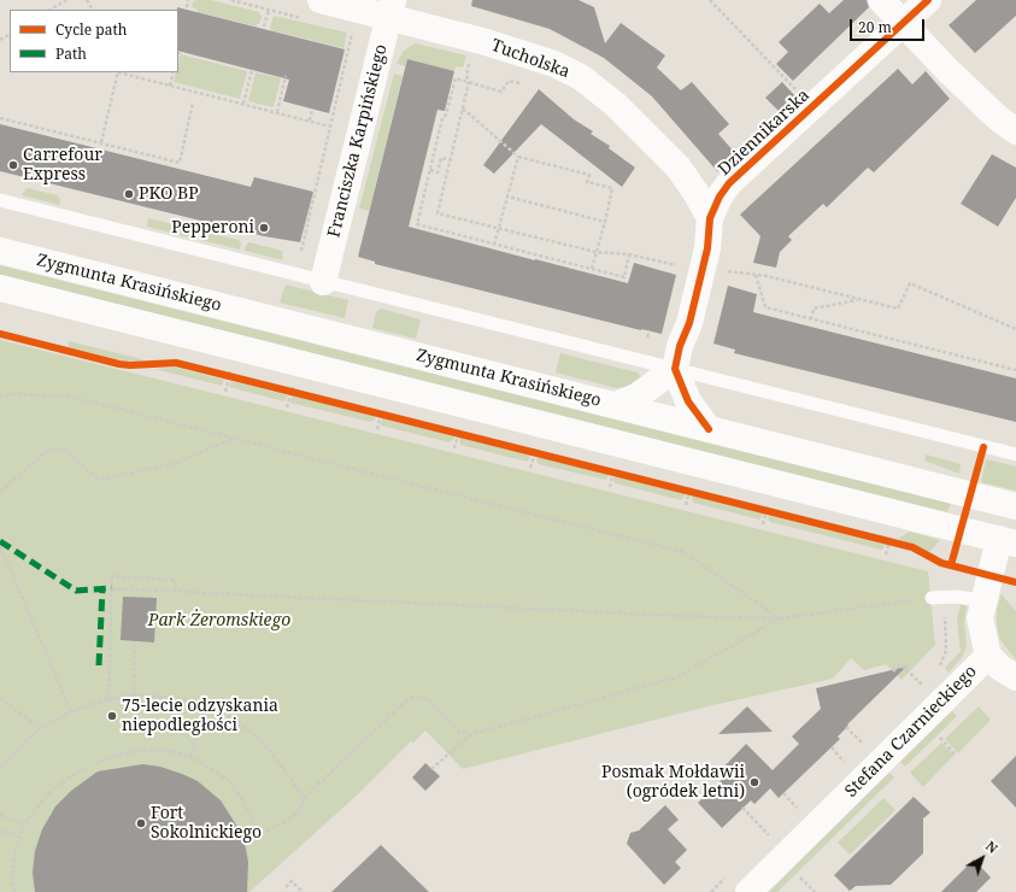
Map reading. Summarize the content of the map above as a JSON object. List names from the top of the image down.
{
  "streets": {
    "main road": [
      "Tucholska",
      "Dziennikarska",
      "Franciszka Karpińskiego",
      "Zygmunta Krasińskiego",
      "Stefana Czarnieckiego"
    ]
  },
  "crossings": [
    ["Tucholska", "Dziennikarska"],
    ["Tucholska", "Franciszka Karpińskiego"],
    ["Zygmunta Krasińskiego", "Stefana Czarnieckiego"]
  ],
  "parks": ["Park Żeromskiego"],
  "places": [
    "Carrefour Express",
    "PKO BP",
    "Pepperoni",
    "75-lecie odzyskania niepodległości",
    "Posmak Mołdawii (ogródek letni)",
    "Fort Sokolnickiego"
  ],
  "legend": ["Cycle path", "Path"],
  "scale_bar": "20 m",
  "north": "top right"
}
